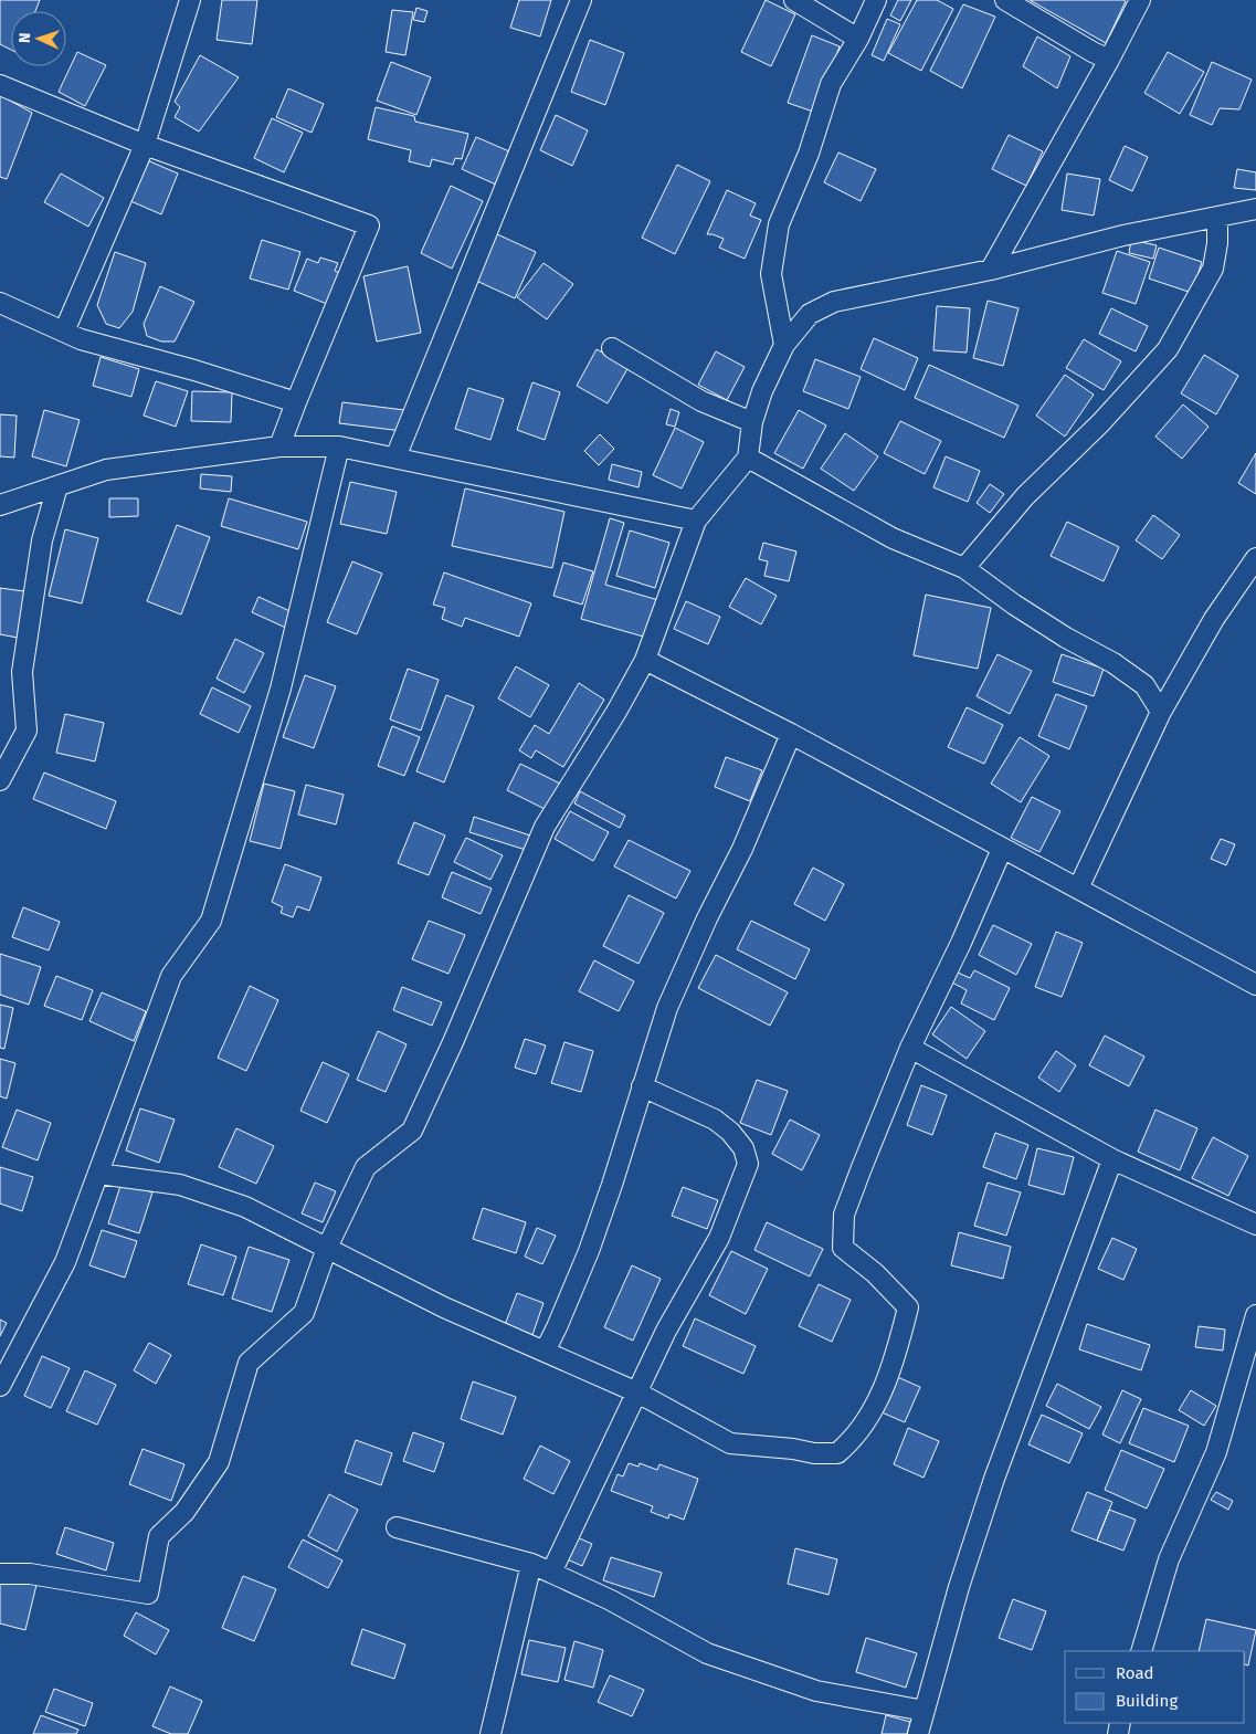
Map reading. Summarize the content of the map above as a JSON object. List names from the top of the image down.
{
  "legend": ["Road", "Building"],
  "north": "left"
}
